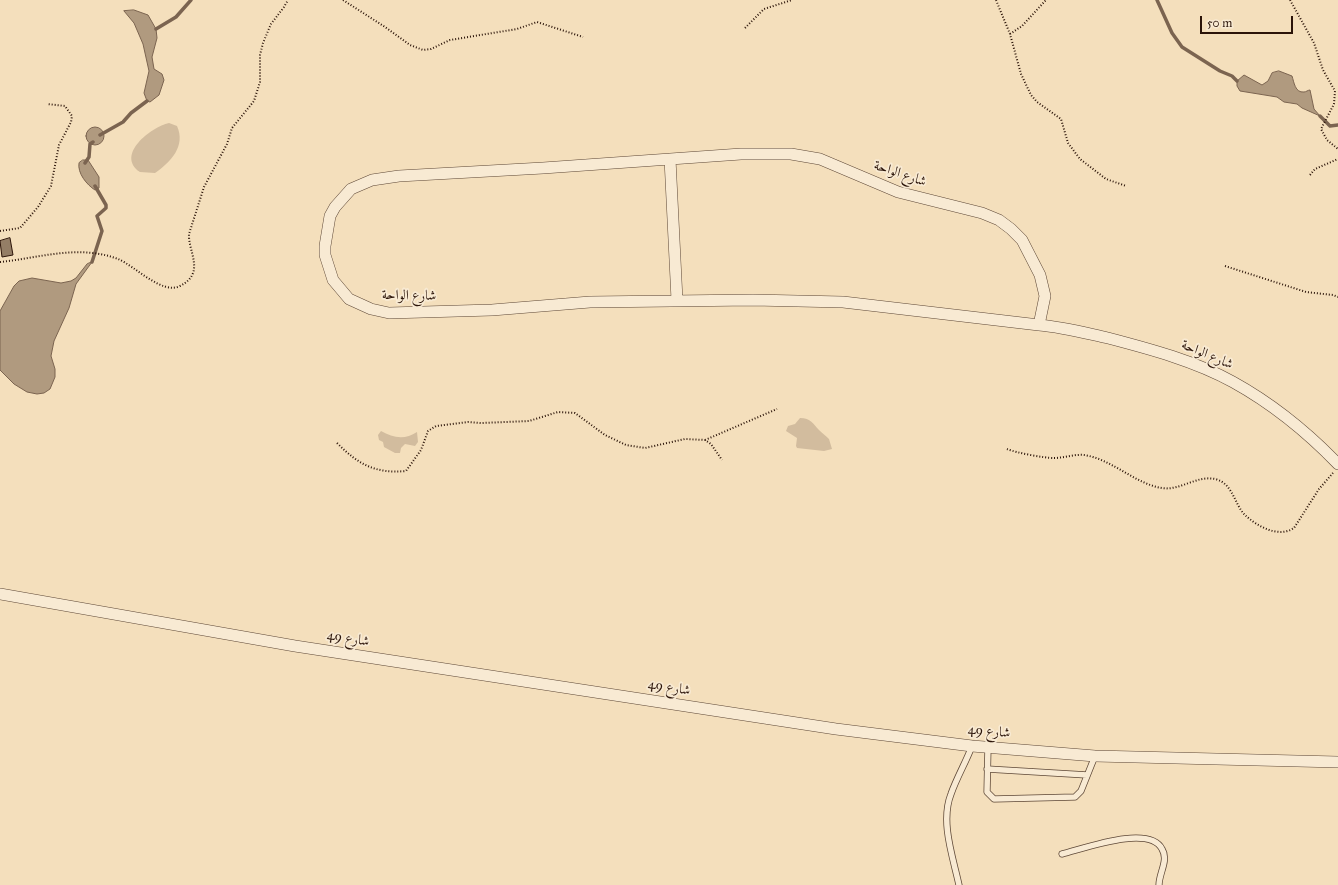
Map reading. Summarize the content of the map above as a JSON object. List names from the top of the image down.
{
  "streets": {
    "street": ["شارع الواحة", "شارع 49"]
  },
  "scale_bar": "50 m"
}
